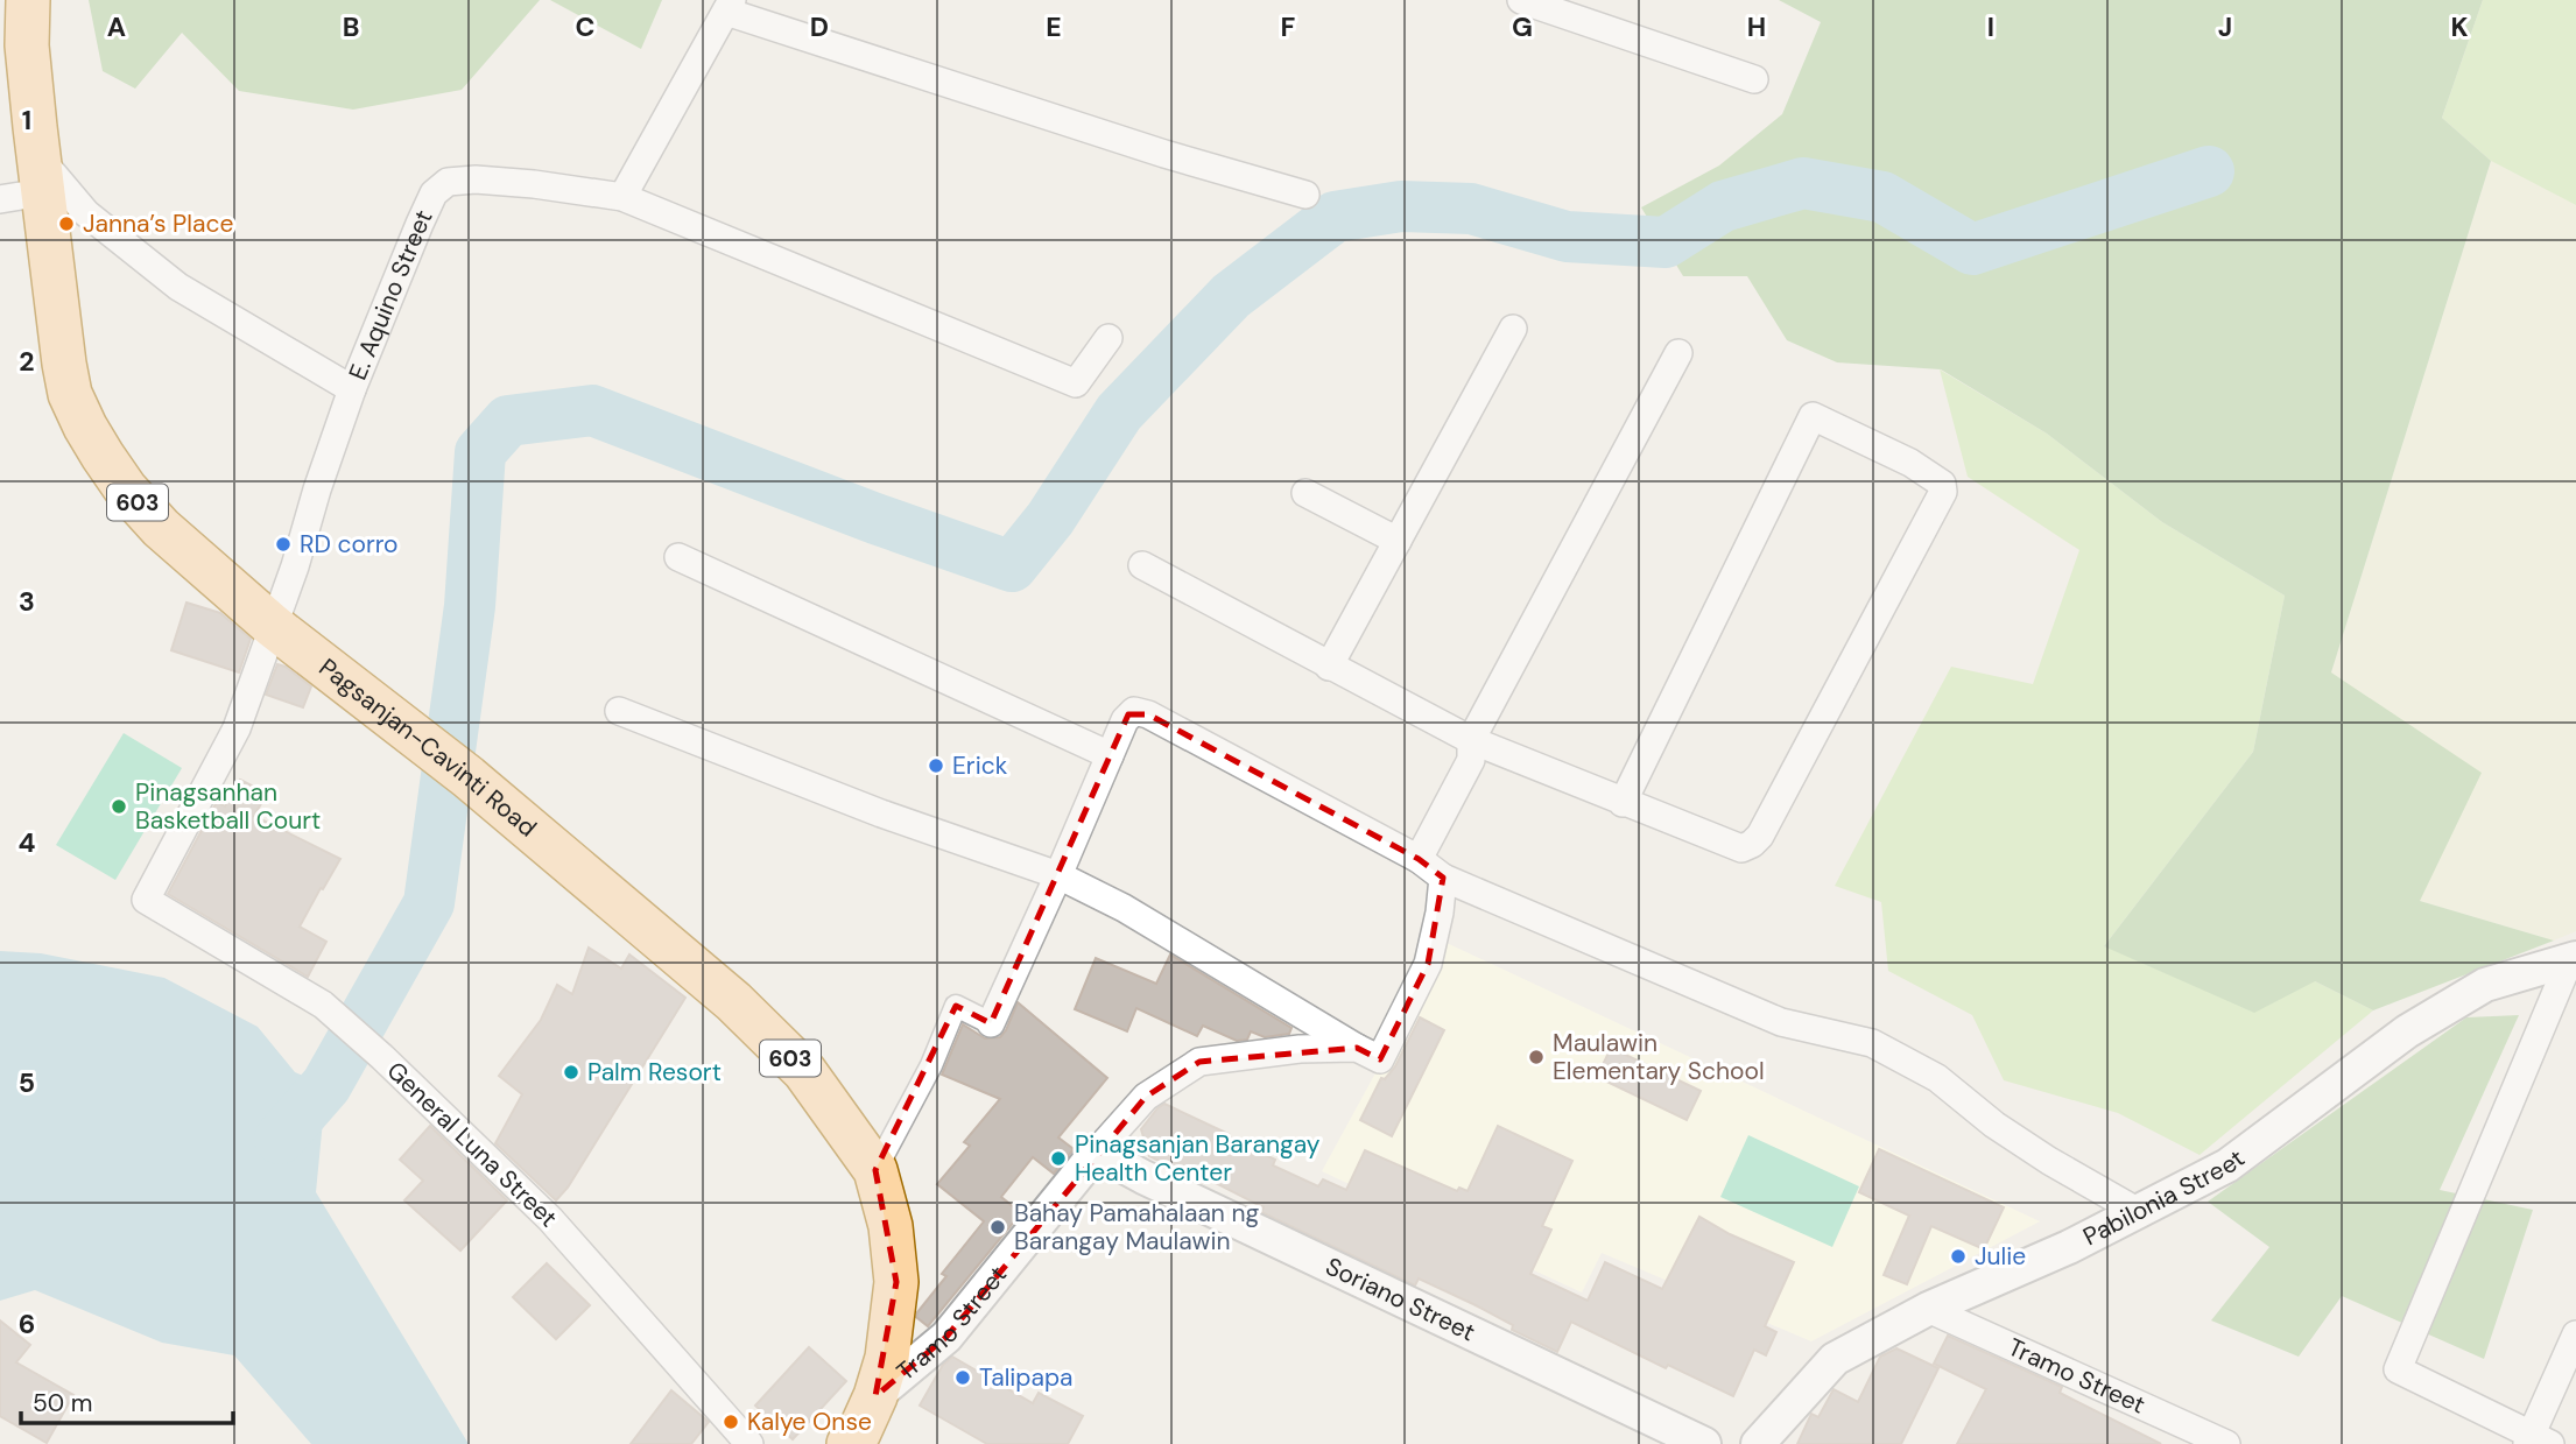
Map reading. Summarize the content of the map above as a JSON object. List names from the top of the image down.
{
  "streets": {
    "main road": ["603", "Pagsanjan-Cavinti Road"],
    "street": [
      "E. Aquino Street",
      "General Luna Street",
      "Pabilonia Street",
      "Soriano Street",
      "Tramo Street"
    ]
  },
  "crossings": [
    ["E. Aquino Street", "Pagsanjan-Cavinti Road"],
    ["E. Aquino Street", "General Luna Street"],
    ["Pagsanjan-Cavinti Road", "Tramo Street"],
    ["Pabilonia Street", "Tramo Street"],
    ["Soriano Street", "Tramo Street"]
  ],
  "places": [
    "Janna’s Place",
    "RD corro",
    "Erick",
    "Pinagsanhan Basketball Court",
    "Maulawin Elementary School",
    "Palm Resort",
    "Pinagsanjan Barangay Health Center",
    "Bahay Pamahalaan ng Barangay Maulawin",
    "Julie",
    "Talipapa",
    "Kalye Onse"
  ],
  "scale_bar": "50 m",
  "grid": {
    "columns": [
      "A",
      "B",
      "C",
      "D",
      "E",
      "F",
      "G",
      "H",
      "I",
      "J",
      "K"
    ],
    "rows": [
      "1",
      "2",
      "3",
      "4",
      "5",
      "6"
    ]
  }
}
